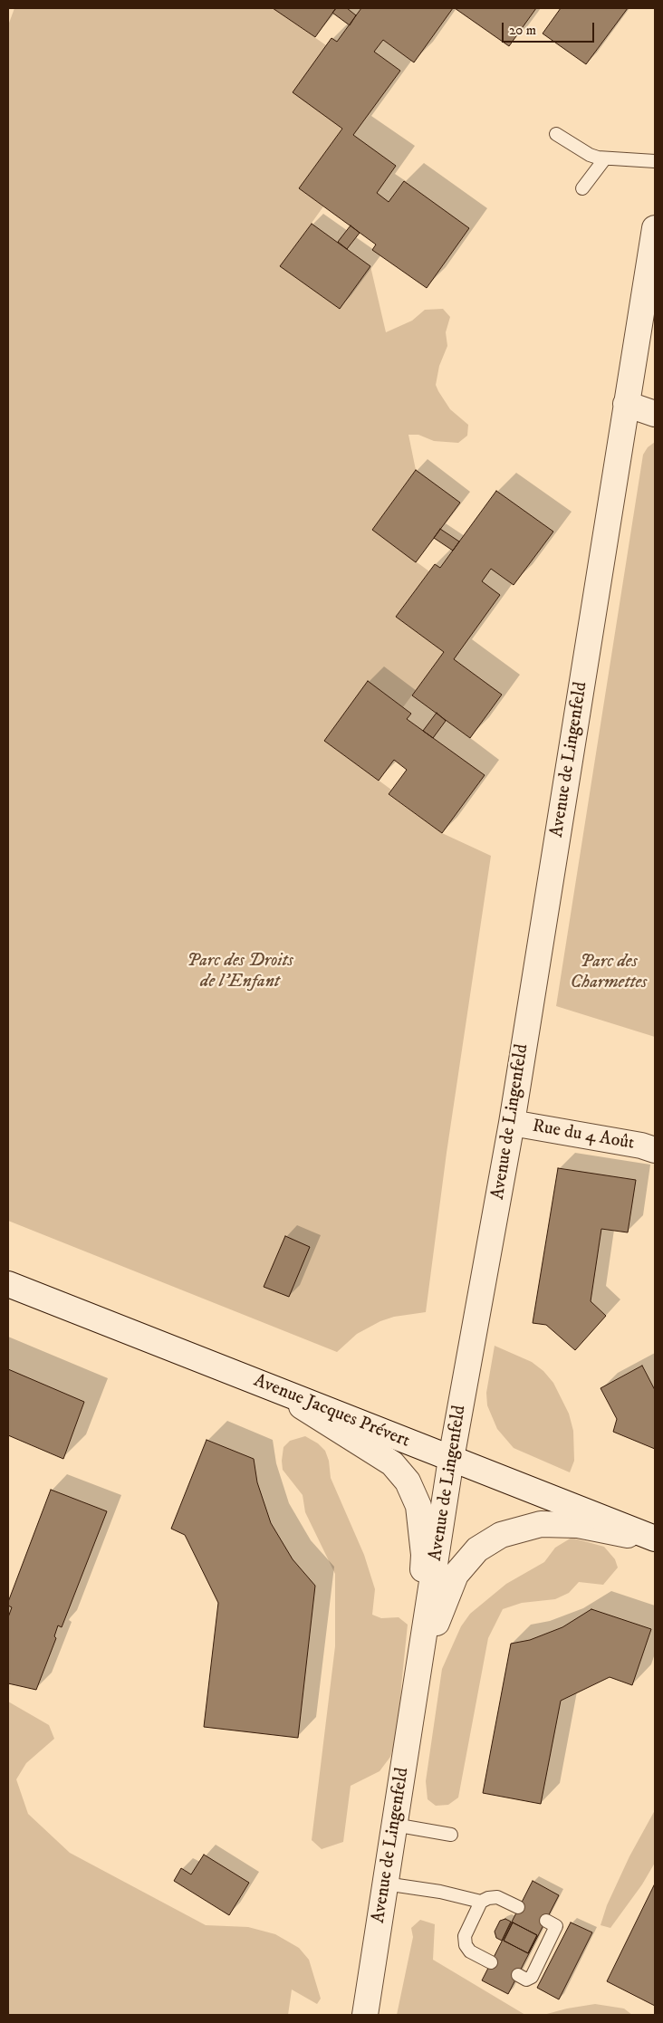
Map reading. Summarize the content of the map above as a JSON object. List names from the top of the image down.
{
  "streets": {
    "street": ["Avenue de Lingenfeld", "Rue du 4 Août", "Avenue Jacques Prévert"]
  },
  "crossings": [
    ["Avenue de Lingenfeld", "Rue du 4 Août"],
    ["Avenue de Lingenfeld", "Avenue Jacques Prévert"]
  ],
  "parks": ["Parc des Droits de l’Enfant", "Parc des Charmettes"],
  "scale_bar": "20 m"
}
